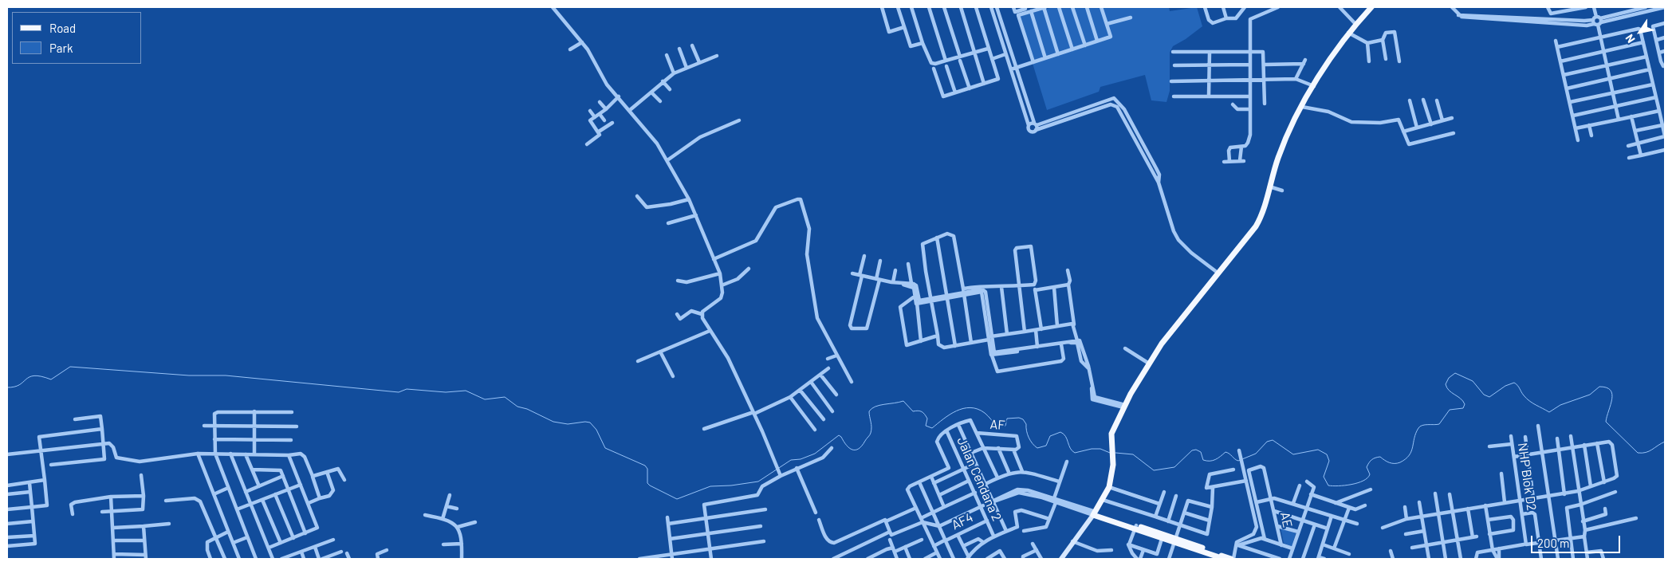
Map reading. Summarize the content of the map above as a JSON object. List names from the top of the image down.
{
  "streets": {
    "street": [
      "AF",
      "NHP Blok D2",
      "Jalan Cendana 2",
      "AE",
      "AF4"
    ]
  },
  "crossings": [
    ["Jalan Cendana 2", "AF4"]
  ],
  "legend": ["Road", "Park"],
  "scale_bar": "200 m",
  "north": "bottom left"
}
